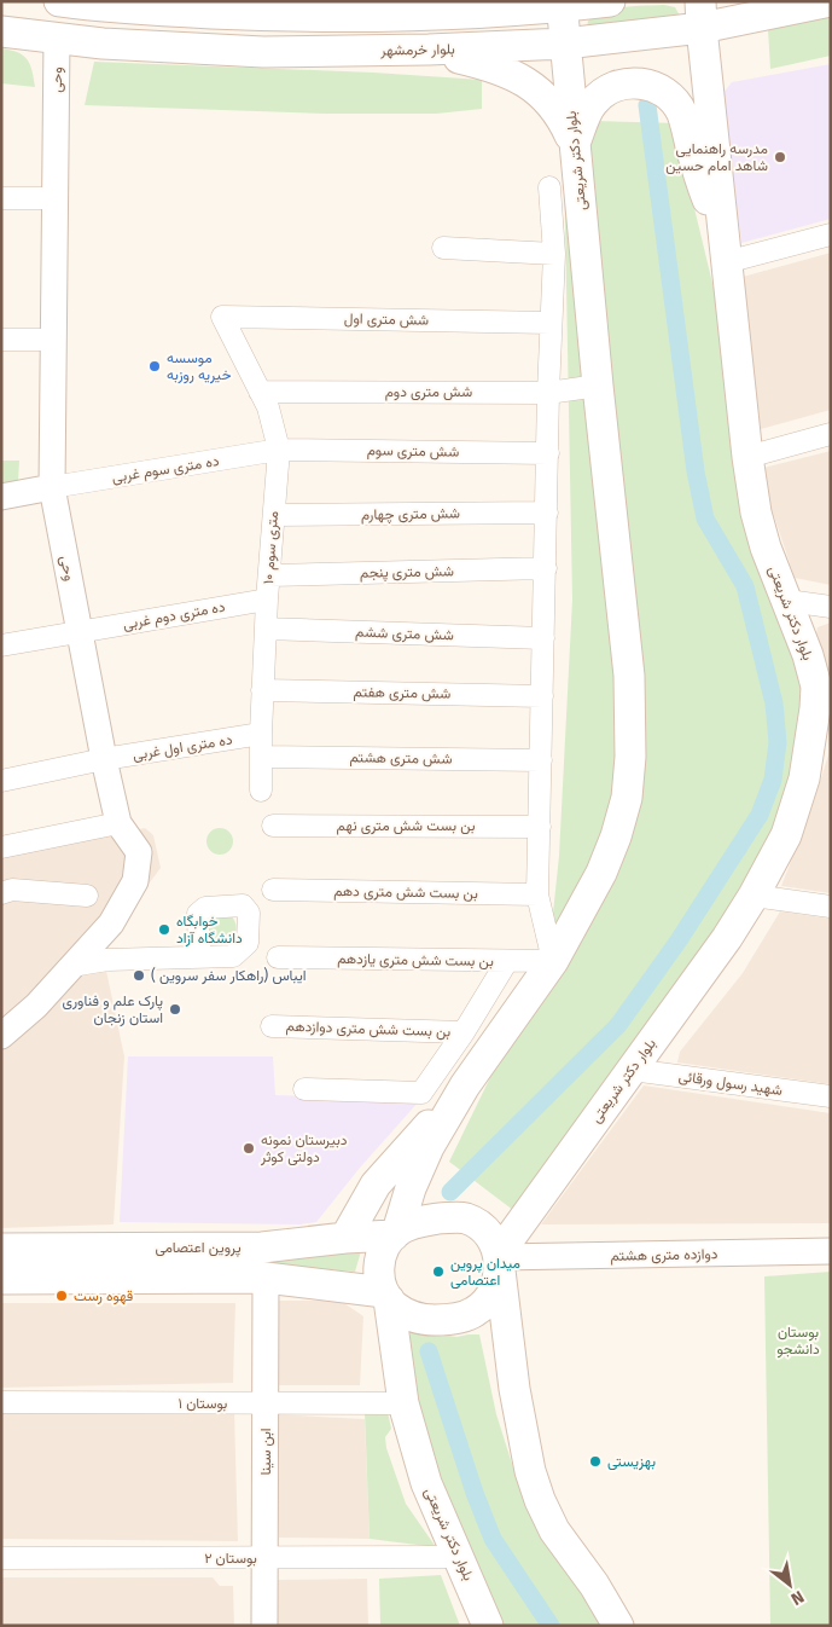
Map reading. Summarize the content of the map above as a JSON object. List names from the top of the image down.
{
  "streets": {
    "main road": ["بلوار خرمشهر", "بلوار دکتر شریعتی", "پروین اعتصامی"],
    "street": [
      "وحی",
      "شش متری اول",
      "شش متری دوم",
      "شش متری سوم",
      "ده متری سوم غربی",
      "شش متری چهارم",
      "۱۰ متری سوم",
      "شش متری پنجم",
      "ده متری دوم غربی",
      "شش متری ششم",
      "شش متری هفتم",
      "ده متری اول غربی",
      "شش متری هشتم",
      "بن بست شش متری نهم",
      "بن بست شش متری دهم",
      "بن بست شش متری یازدهم",
      "بن بست شش متری دوازدهم",
      "شهید رسول ورقائی",
      "دوازده متری هشتم",
      "بوستان ۱",
      "ابن سینا",
      "بوستان ۲"
    ]
  },
  "crossings": [
    ["بلوار خرمشهر", "وحی"],
    ["بلوار خرمشهر", "بلوار دکتر شریعتی"],
    ["وحی", "ده متری سوم غربی"],
    ["وحی", "ده متری دوم غربی"],
    ["وحی", "ده متری اول غربی"],
    ["بلوار دکتر شریعتی", "شش متری دوم"],
    ["بلوار دکتر شریعتی", "بن بست شش متری یازدهم"],
    ["بلوار دکتر شریعتی", "شهید رسول ورقائی"],
    ["بلوار دکتر شریعتی", "پروین اعتصامی"],
    ["بلوار دکتر شریعتی", "دوازده متری هشتم"],
    ["بلوار دکتر شریعتی", "بوستان ۱"],
    ["بلوار دکتر شریعتی", "بوستان ۲"],
    ["شش متری اول", "۱۰ متری سوم"],
    ["شش متری دوم", "۱۰ متری سوم"],
    ["شش متری سوم", "ده متری سوم غربی"],
    ["شش متری سوم", "۱۰ متری سوم"],
    ["ده متری سوم غربی", "۱۰ متری سوم"],
    ["شش متری چهارم", "۱۰ متری سوم"],
    ["۱۰ متری سوم", "شش متری پنجم"],
    ["۱۰ متری سوم", "ده متری دوم غربی"],
    ["۱۰ متری سوم", "شش متری ششم"],
    ["۱۰ متری سوم", "شش متری هفتم"],
    ["۱۰ متری سوم", "ده متری اول غربی"],
    ["۱۰ متری سوم", "شش متری هشتم"],
    ["پروین اعتصامی", "دوازده متری هشتم"],
    ["پروین اعتصامی", "ابن سینا"],
    ["بوستان ۱", "ابن سینا"],
    ["ابن سینا", "بوستان ۲"]
  ],
  "parks": ["بوستان دانشجو"],
  "places": [
    "مدرسه راهنمایی شاهد امام حسین",
    "موسسه خیریه روزبه",
    "خوابگاه دانشگاه آزاد",
    "ایباس (راهکار سفر سروین )",
    "پارک علم و فناوری استان زنجان",
    "دبیرستان نمونه دولتی کوثر",
    "میدان پروین اعتصامی",
    "قهوه رست",
    "بهزیستی"
  ],
  "north": "bottom right"
}
